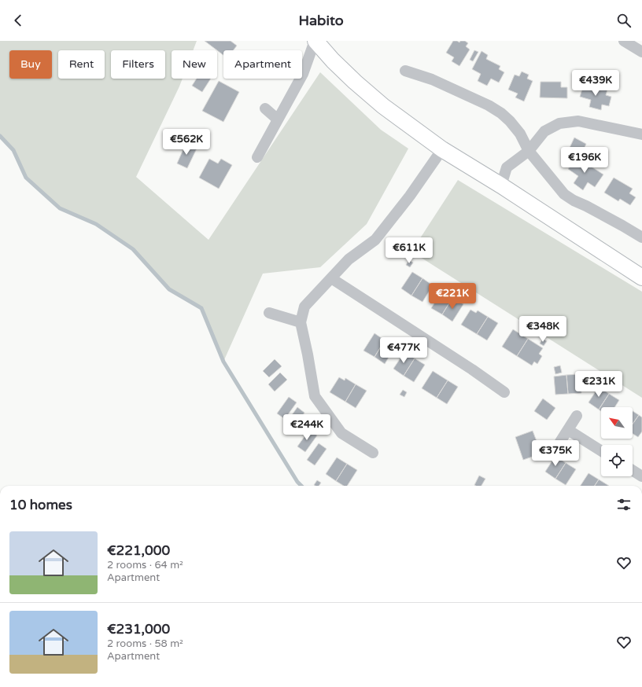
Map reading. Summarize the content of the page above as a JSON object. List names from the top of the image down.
{
  "north": "top left",
  "page": {
    "header": "Habito",
    "chip": [
      "Buy",
      "Rent",
      "Filters",
      "New",
      "Apartment"
    ],
    "price": [
      "€439K",
      "€562K",
      "€196K",
      "€611K",
      "€221K",
      "€348K",
      "€477K",
      "€231K",
      "€244K",
      "€375K"
    ],
    "heading": "10 homes",
    "list": [
      {
        "name": "€221,000",
        "note": "2 rooms · 64 m² · Apartment"
      },
      {
        "name": "€231,000",
        "note": "2 rooms · 58 m² · Apartment"
      }
    ]
  }
}
